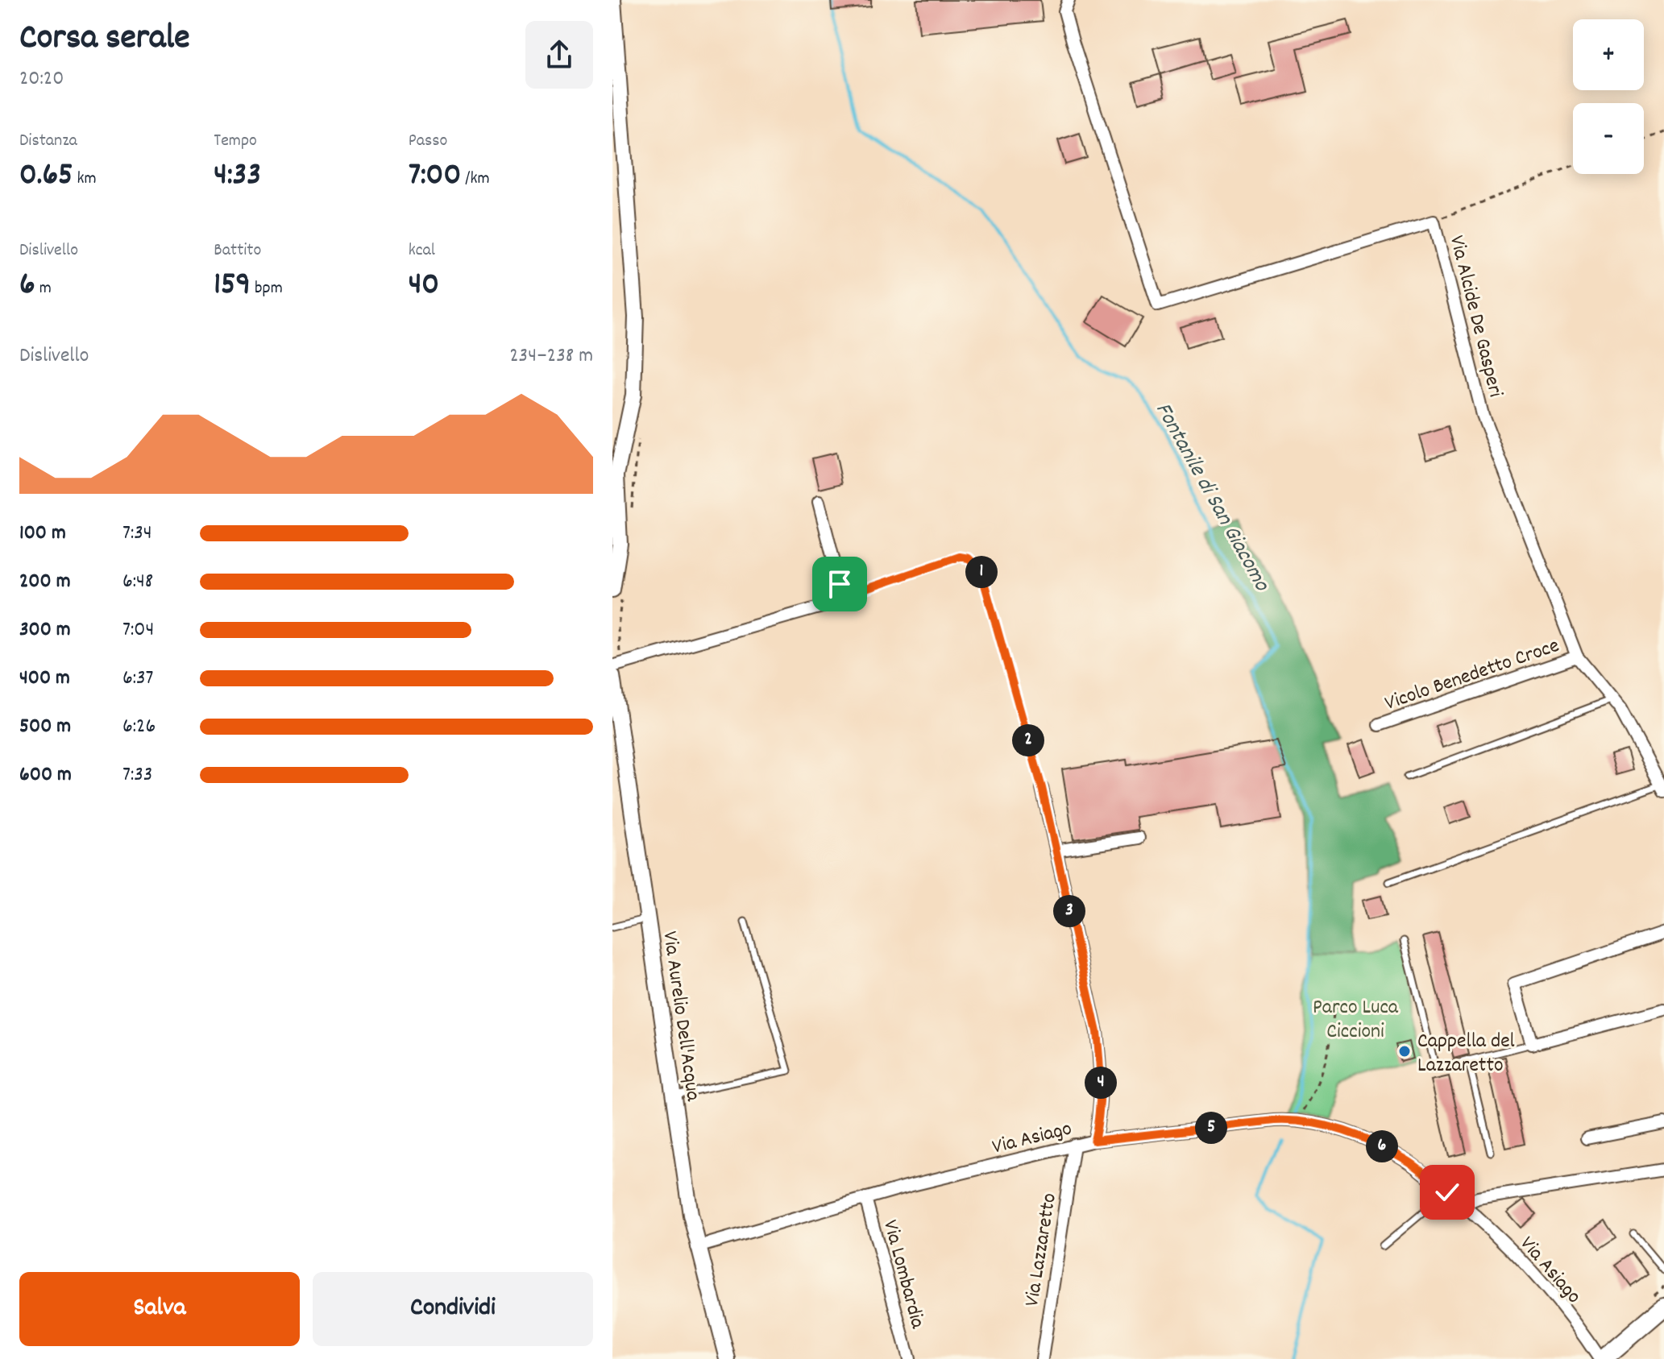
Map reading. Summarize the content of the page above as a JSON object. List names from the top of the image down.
{
  "streets": {
    "street": [
      "Via Alcide De Gasperi",
      "Vicolo Benedetto Croce",
      "Via Aurelio Dell'Acqua",
      "Via Asiago",
      "Via Lazzaretto",
      "Via Lombardia"
    ]
  },
  "crossings": [
    ["Via Alcide De Gasperi", "Vicolo Benedetto Croce"],
    ["Via Aurelio Dell'Acqua", "Via Asiago"],
    ["Via Asiago", "Via Lazzaretto"],
    ["Via Asiago", "Via Lombardia"]
  ],
  "water": ["Fontanile di San Giacomo"],
  "parks": ["Parco Luca Ciccioni"],
  "places": ["Cappella del Lazzaretto"],
  "page": {
    "heading": ["Corsa serale", "20:20"],
    "map_buttons": ["+", "−"],
    "stats": [
      ["Distanza", "0.65 km"],
      ["Tempo", "4:33"],
      ["Passo", "7:00 /km"],
      ["Dislivello", "6 m"],
      ["Battito", "159 bpm"],
      ["kcal", "40"]
    ],
    "chart": ["Dislivello", "234–238 m"],
    "list": [
      {
        "name": "100 m",
        "note": "7:34"
      },
      {
        "name": "200 m",
        "note": "6:48"
      },
      {
        "name": "300 m",
        "note": "7:04"
      },
      {
        "name": "400 m",
        "note": "6:37"
      },
      {
        "name": "500 m",
        "note": "6:26"
      },
      {
        "name": "600 m",
        "note": "7:33"
      }
    ],
    "pins": [
      "1",
      "2",
      "3",
      "4",
      "5",
      "6"
    ],
    "buttons": ["Salva", "Condividi"]
  }
}
